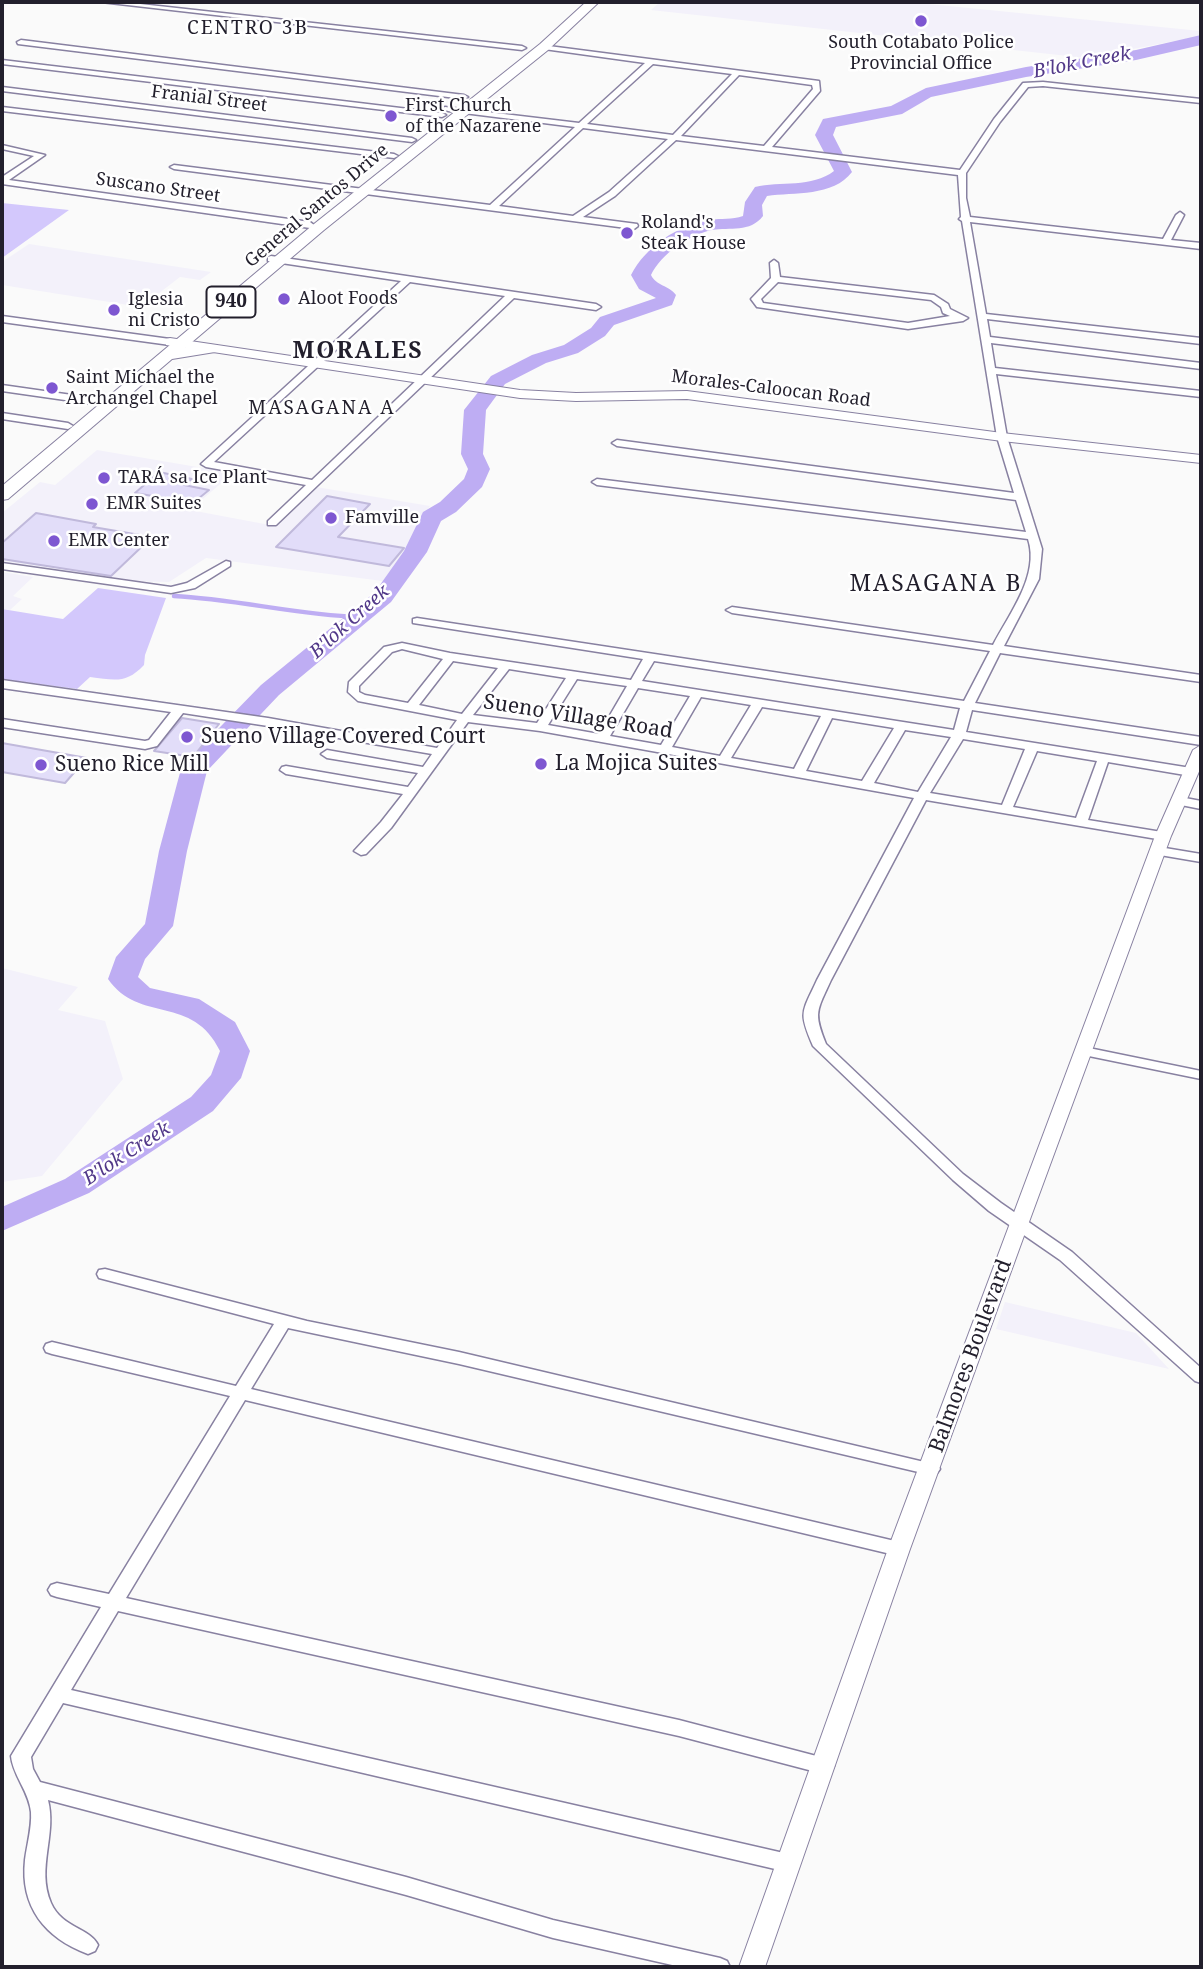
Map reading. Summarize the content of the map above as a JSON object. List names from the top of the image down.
{
  "streets": {
    "highway": ["General Santos Drive", "940"],
    "street": [
      "Franial Street",
      "Suscano Street",
      "Morales-Caloocan Road",
      "Sueno Village Road",
      "Balmores Boulevard"
    ]
  },
  "crossings": [
    ["Franial Street", "General Santos Drive"],
    ["Suscano Street", "General Santos Drive"],
    ["Sueno Village Road", "Balmores Boulevard"]
  ],
  "districts": [
    "CENTRO 3B",
    "MORALES",
    "MASAGANA A",
    "MASAGANA B"
  ],
  "water": ["B'lok Creek"],
  "places": [
    "South Cotabato Police Provincial Office",
    "First Church of the Nazarene",
    "Roland's Steak House",
    "Aloot Foods",
    "Iglesia ni Cristo",
    "Saint Michael the Archangel Chapel",
    "TARÁ sa Ice Plant",
    "EMR Suites",
    "Famville",
    "EMR Center",
    "Sueno Village Covered Court",
    "La Mojica Suites",
    "Sueno Rice Mill"
  ]
}
